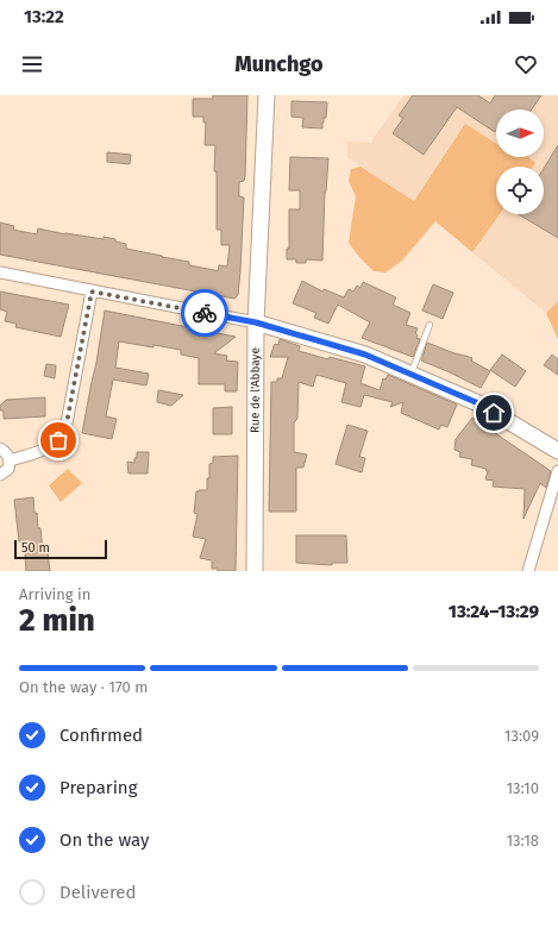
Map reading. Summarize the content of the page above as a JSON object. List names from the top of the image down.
{
  "streets": {
    "street": ["Rue de l'Abbaye"]
  },
  "scale_bar": "50 m",
  "north": "right",
  "page": {
    "status": "13:22",
    "header": "Munchgo",
    "scale": "50 m",
    "heading": ["2 min", "Arriving in", "13:24–13:29"],
    "bar": "On the way · 170 m",
    "list": [
      ["Confirmed", "13:09"],
      ["Preparing", "13:10"],
      ["On the way", "13:18"],
      "Delivered"
    ]
  }
}
